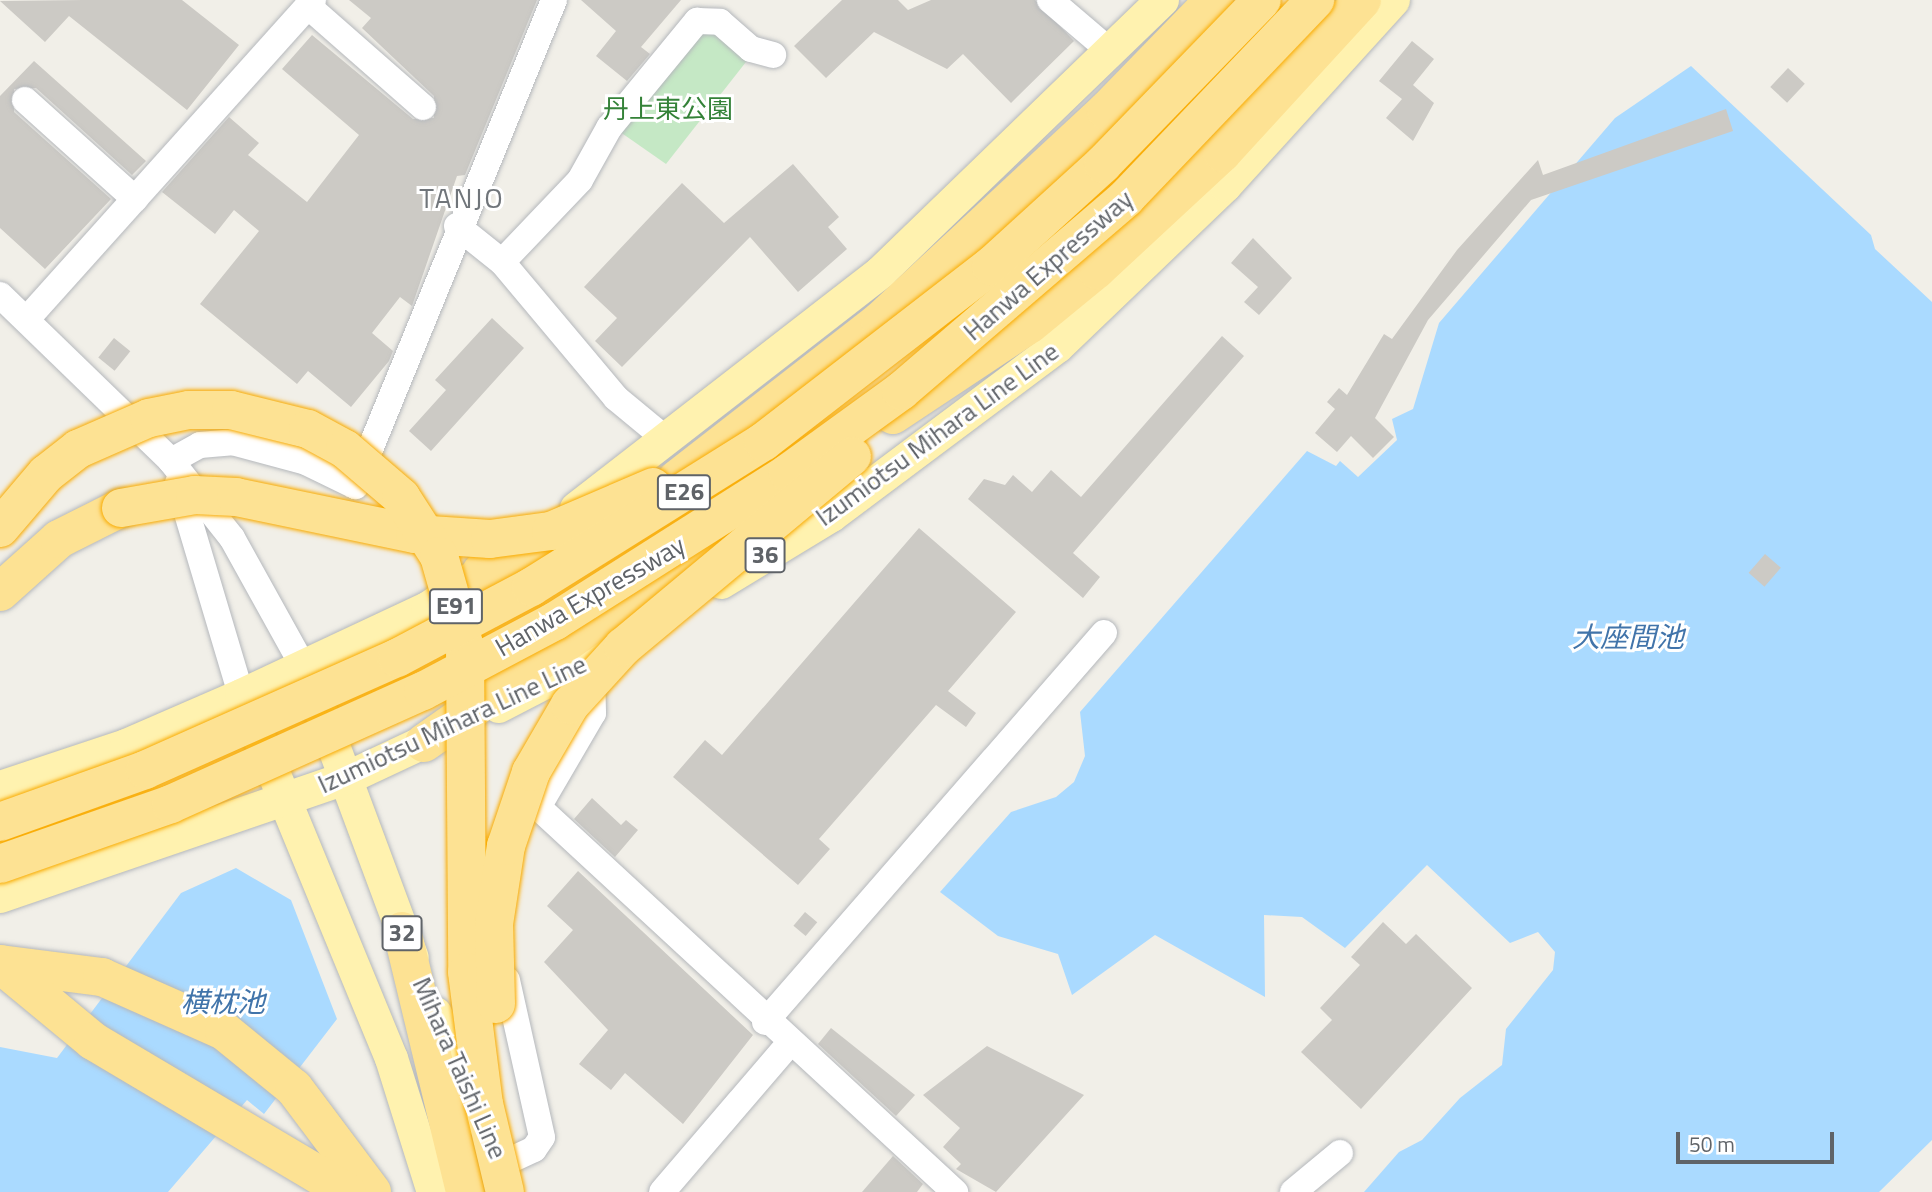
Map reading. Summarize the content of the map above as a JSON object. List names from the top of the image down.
{
  "streets": {
    "highway": ["Hanwa Expressway", "E26", "E91"],
    "main road": [
      "Izumiotsu Mihara Line Line",
      "36",
      "32",
      "Mihara Taishi Line"
    ]
  },
  "crossings": [
    ["Izumiotsu Mihara Line Line", "32"],
    ["Izumiotsu Mihara Line Line", "Mihara Taishi Line"],
    ["E91", "Mihara Taishi Line"]
  ],
  "districts": ["TANJO"],
  "water": ["大座間池", "横枕池"],
  "parks": ["丹上東公園"],
  "scale_bar": "50 m"
}
